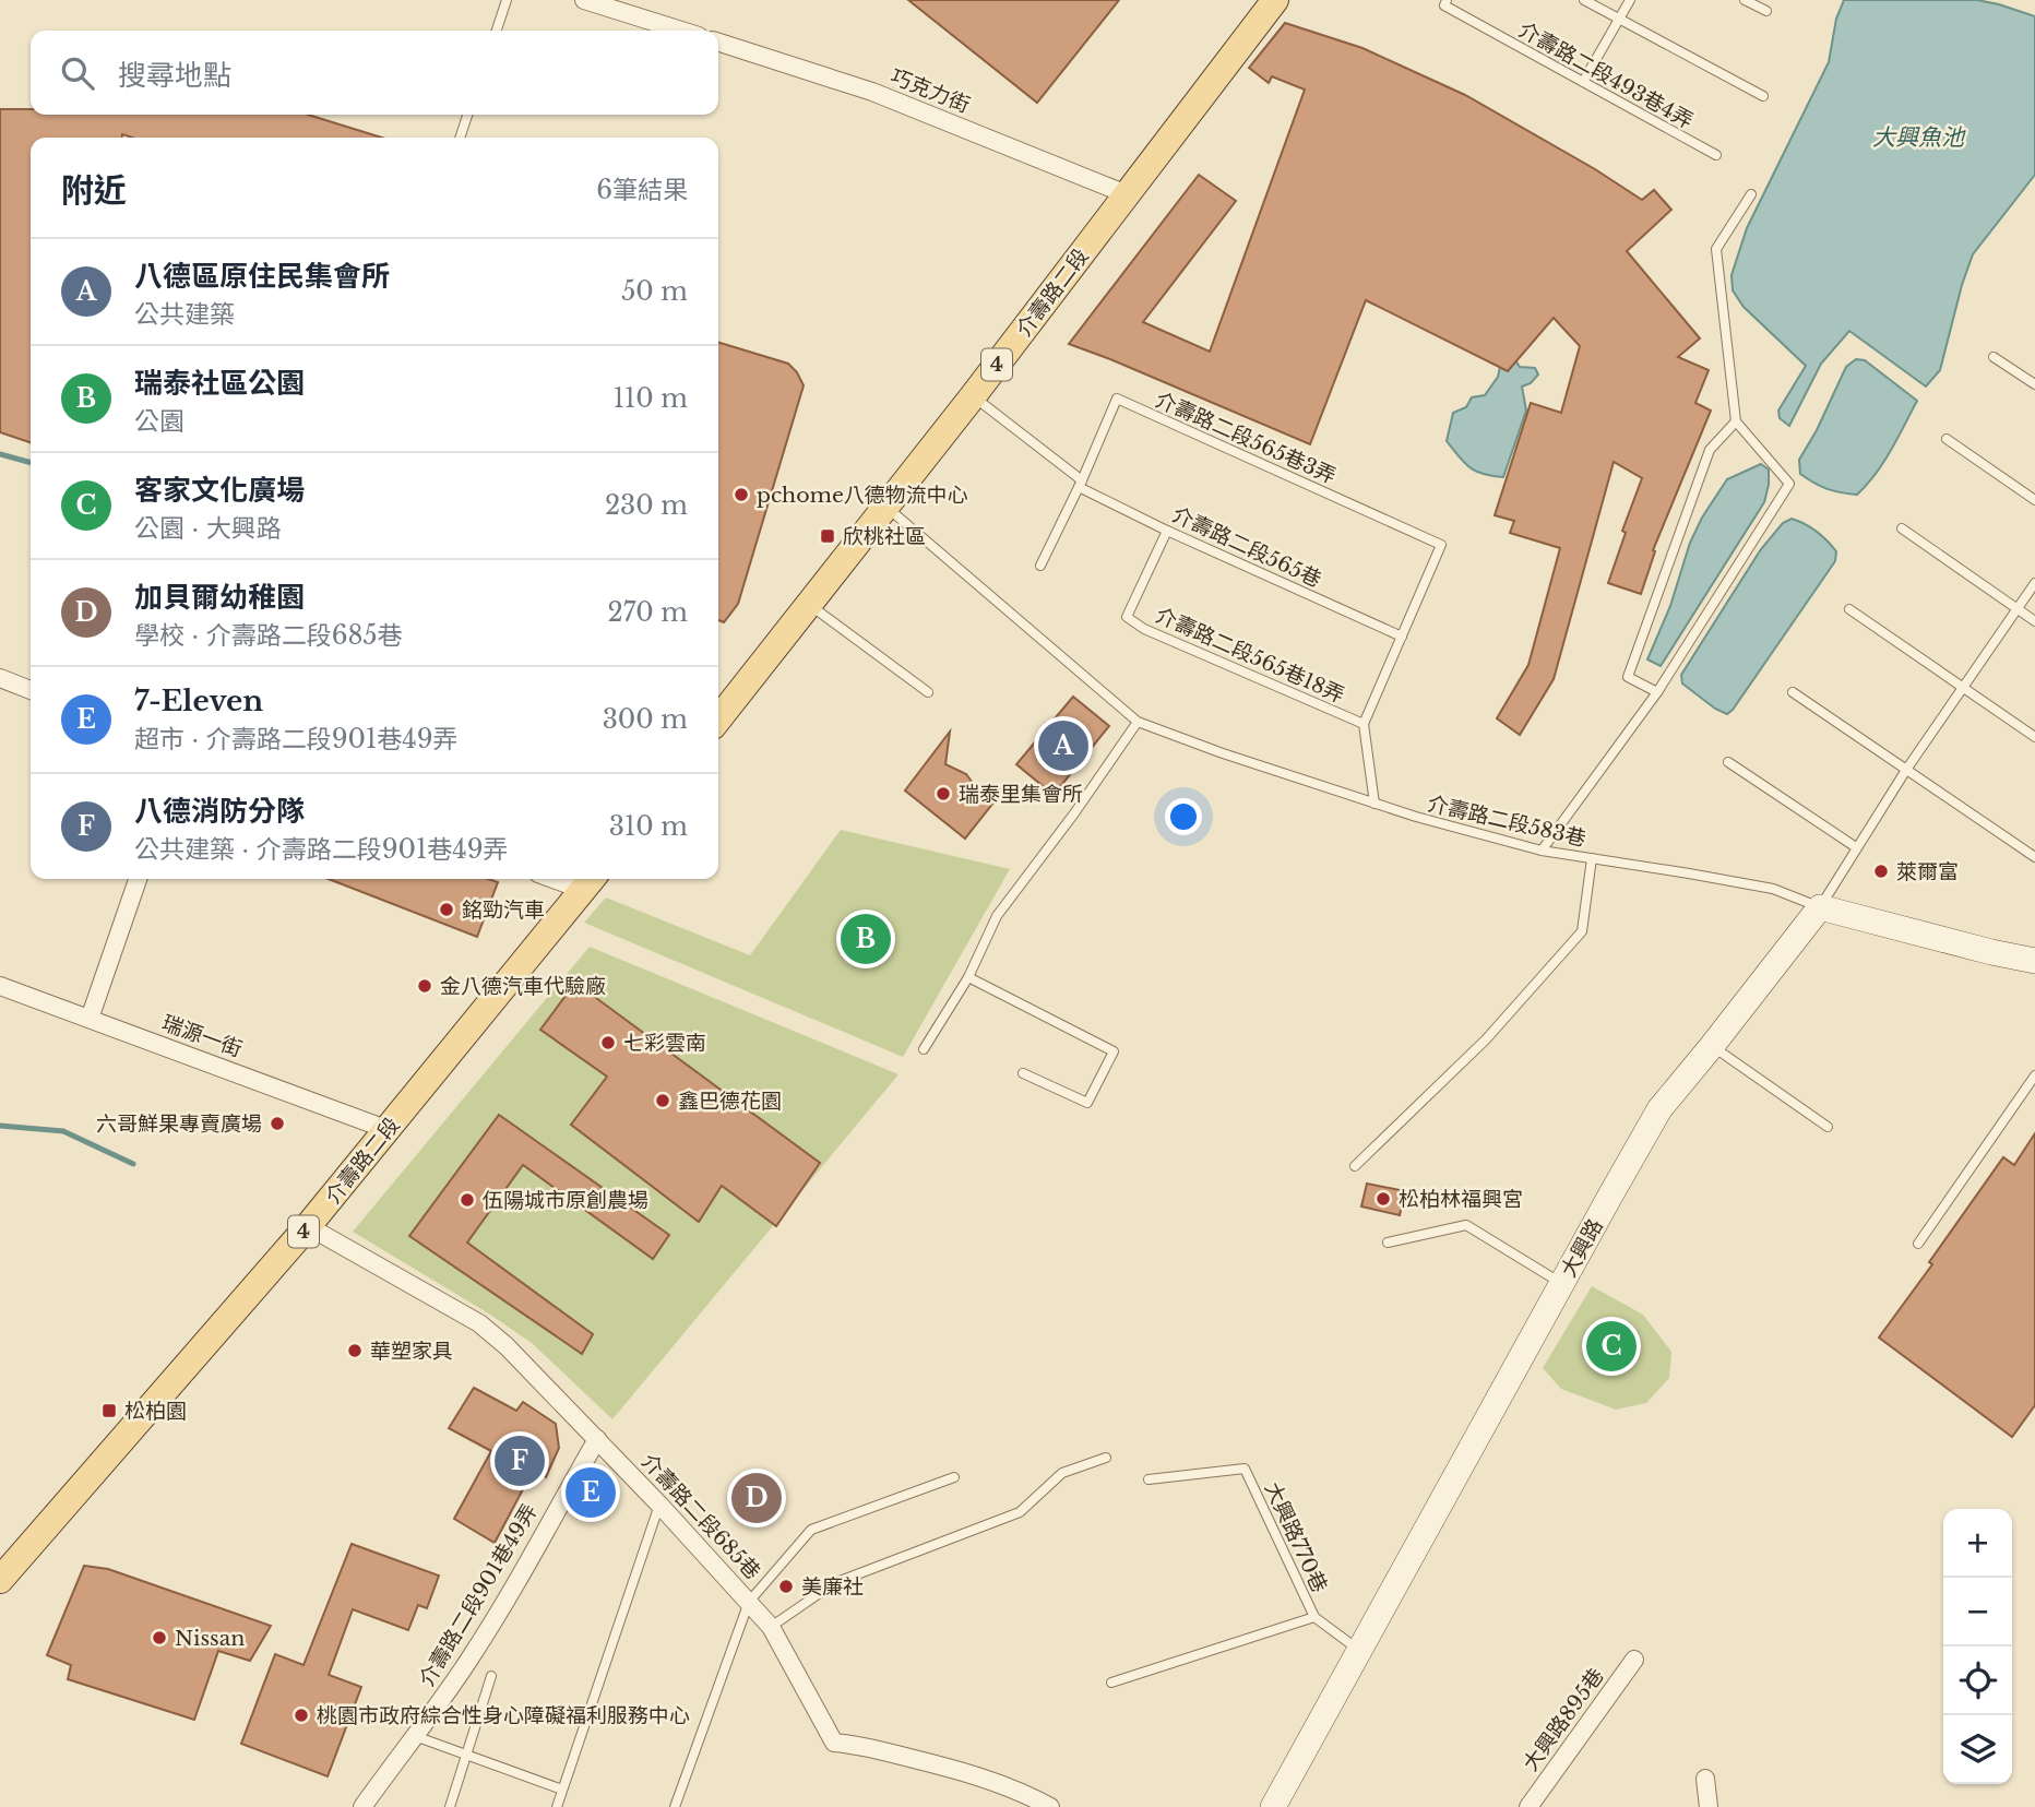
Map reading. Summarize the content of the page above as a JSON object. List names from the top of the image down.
{
  "streets": {
    "main road": ["介壽路二段", "4"],
    "street": [
      "巧克力街",
      "瑞源一街",
      "大興路",
      "介壽路二段685巷",
      "介壽路二段901巷49弄",
      "大興路895巷"
    ],
    "lane": [
      "介壽路二段493巷4弄",
      "介壽路二段565巷3弄",
      "介壽路二段565巷",
      "介壽路二段565巷18弄",
      "介壽路二段583巷",
      "大興路770巷"
    ]
  },
  "crossings": [
    ["巧克力街", "介壽路二段"],
    ["介壽路二段", "介壽路二段565巷"],
    ["介壽路二段", "介壽路二段583巷"],
    ["介壽路二段", "瑞源一街"],
    ["介壽路二段", "介壽路二段685巷"],
    ["介壽路二段565巷3弄", "介壽路二段565巷"],
    ["介壽路二段565巷", "介壽路二段565巷18弄"],
    ["介壽路二段583巷", "大興路"],
    ["大興路", "大興路770巷"],
    ["介壽路二段685巷", "介壽路二段901巷49弄"]
  ],
  "water": ["大興魚池"],
  "places": {
    "other": [
      "pchome八德物流中心",
      "瑞泰里集會所",
      "萊爾富",
      "銘勁汽車",
      "金八德汽車代驗廠",
      "七彩雲南",
      "鑫巴德花園",
      "六哥鮮果專賣廣場",
      "松柏林福興宮",
      "伍陽城市原創農場",
      "華塑家具",
      "美廉社",
      "Nissan",
      "桃園市政府綜合性身心障礙福利服務中心"
    ],
    "transit": ["欣桃社區", "松柏園"]
  },
  "page": {
    "search": "搜尋地點",
    "heading": ["附近", "6筆結果"],
    "list": [
      {
        "mark": "A",
        "name": "八德區原住民集會所",
        "note": "公共建築",
        "value": "50 m"
      },
      {
        "mark": "B",
        "name": "瑞泰社區公園",
        "note": "公園",
        "value": "110 m"
      },
      {
        "mark": "C",
        "name": "客家文化廣場",
        "note": "公園 · 大興路",
        "value": "230 m"
      },
      {
        "mark": "D",
        "name": "加貝爾幼稚園",
        "note": "學校 · 介壽路二段685巷",
        "value": "270 m"
      },
      {
        "mark": "E",
        "name": "7-Eleven",
        "note": "超市 · 介壽路二段901巷49弄",
        "value": "300 m"
      },
      {
        "mark": "F",
        "name": "八德消防分隊",
        "note": "公共建築 · 介壽路二段901巷49弄",
        "value": "310 m"
      }
    ],
    "pins": [
      "A",
      "B",
      "C",
      "F",
      "E",
      "D"
    ],
    "map_buttons": ["+", "−"]
  }
}
